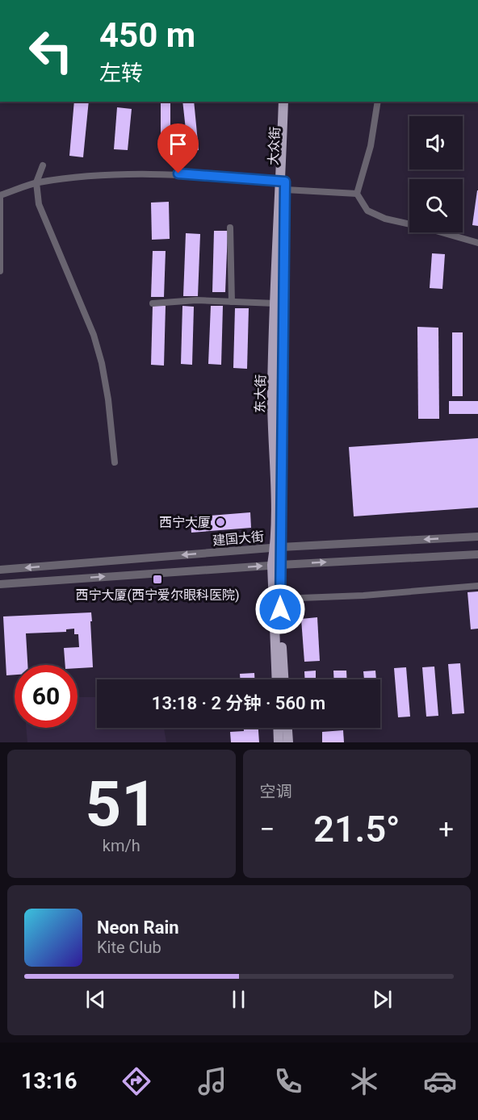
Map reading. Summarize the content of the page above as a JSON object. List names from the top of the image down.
{
  "streets": {
    "main road": ["大众街", "东大街"],
    "street": ["建国大街"]
  },
  "crossings": [
    ["大众街", "东大街"],
    ["大众街", "建国大街"],
    ["东大街", "建国大街"]
  ],
  "places": {
    "other": ["西宁大厦"],
    "transit": ["西宁大厦(西宁爱尔眼科医院)"]
  },
  "page": {
    "turn": ["450 m", "左转"],
    "limit": "60",
    "trip": "13:18 · 2 分钟 · 560 m",
    "tile": [
      ["51", "km/h"],
      "空调"
    ],
    "heat": ["−", "21.5°", "+"],
    "song": ["Neon Rain", "Kite Club"],
    "tabs": "13:16"
  }
}
